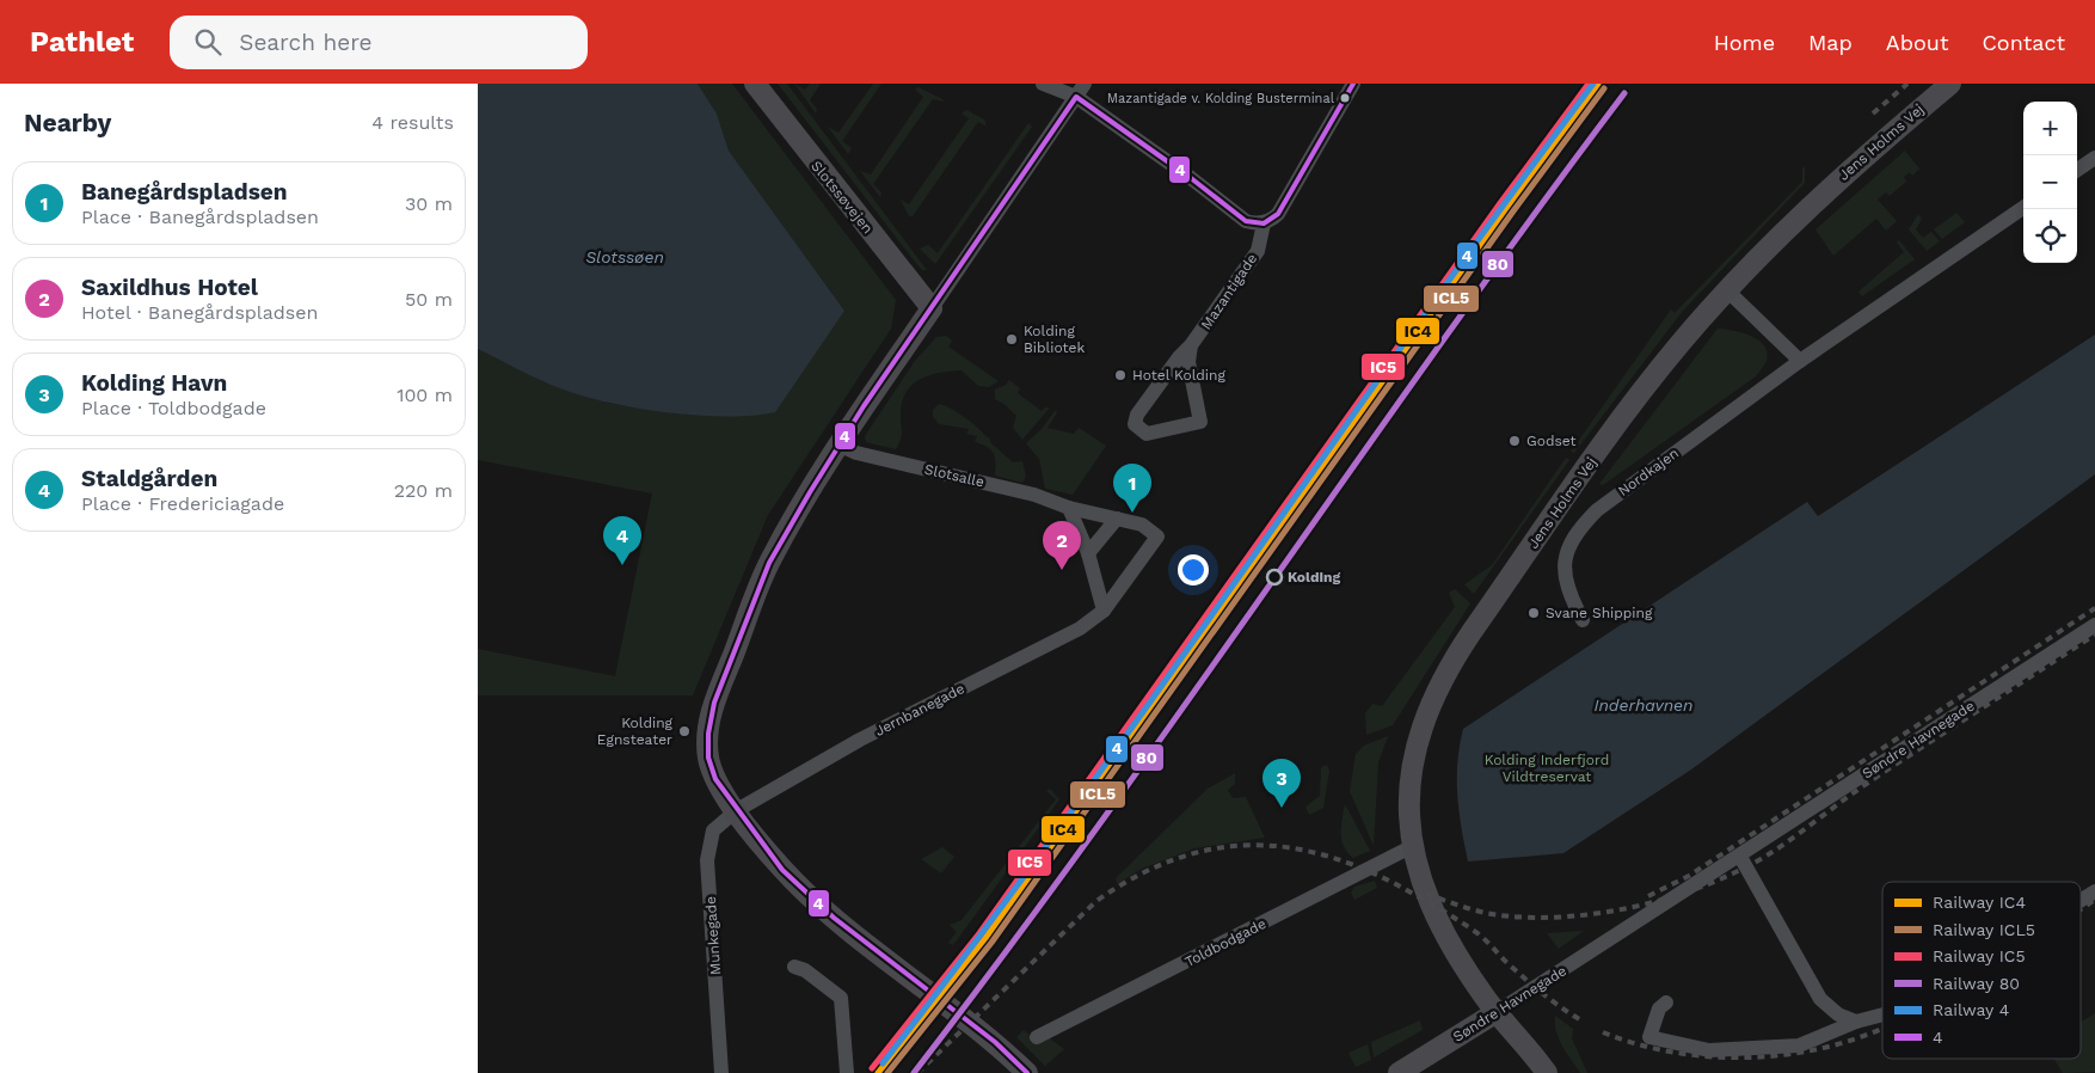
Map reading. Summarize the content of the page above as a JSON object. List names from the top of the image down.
{
  "streets": {
    "main road": ["Jens Holms Vej", "Slotssøvejen", "Søndre Havnegade"],
    "street": [
      "Mazantigade",
      "Nordkajen",
      "Slotsalle",
      "Jernbanegade",
      "Munkegade",
      "Toldbodgade"
    ]
  },
  "crossings": [
    ["Jens Holms Vej", "Søndre Havnegade"],
    ["Jens Holms Vej", "Toldbodgade"],
    ["Slotsalle", "Jernbanegade"],
    ["Jernbanegade", "Munkegade"]
  ],
  "water": ["Slotssøen", "Inderhavnen"],
  "parks": ["Kolding Inderfjord Vildtreservat"],
  "places": [
    "Mazantigade v. Kolding Busterminal",
    "Kolding Bibliotek",
    "Hotel Kolding",
    "Godset",
    "Kolding",
    "Svane Shipping",
    "Kolding Egnsteater"
  ],
  "lines": [
    "rail line IC4",
    "rail line IC5",
    "rail line 4",
    "transit line 4",
    "rail line ICL5",
    "rail line 80"
  ],
  "legend": [
    "Railway IC4",
    "Railway ICL5",
    "Railway IC5",
    "Railway 80",
    "Railway 4",
    "4"
  ],
  "page": {
    "header": "Pathlet",
    "search": "Search here",
    "nav": [
      "Home",
      "Map",
      "About",
      "Contact"
    ],
    "heading": ["Nearby", "4 results"],
    "map_buttons": ["+", "−"],
    "list": [
      {
        "mark": "1",
        "name": "Banegårdspladsen",
        "note": "Place · Banegårdspladsen",
        "value": "30 m"
      },
      {
        "mark": "2",
        "name": "Saxildhus Hotel",
        "note": "Hotel · Banegårdspladsen",
        "value": "50 m"
      },
      {
        "mark": "3",
        "name": "Kolding Havn",
        "note": "Place · Toldbodgade",
        "value": "100 m"
      },
      {
        "mark": "4",
        "name": "Staldgården",
        "note": "Place · Fredericiagade",
        "value": "220 m"
      }
    ],
    "pins": [
      "1",
      "4",
      "2",
      "3"
    ]
  }
}
